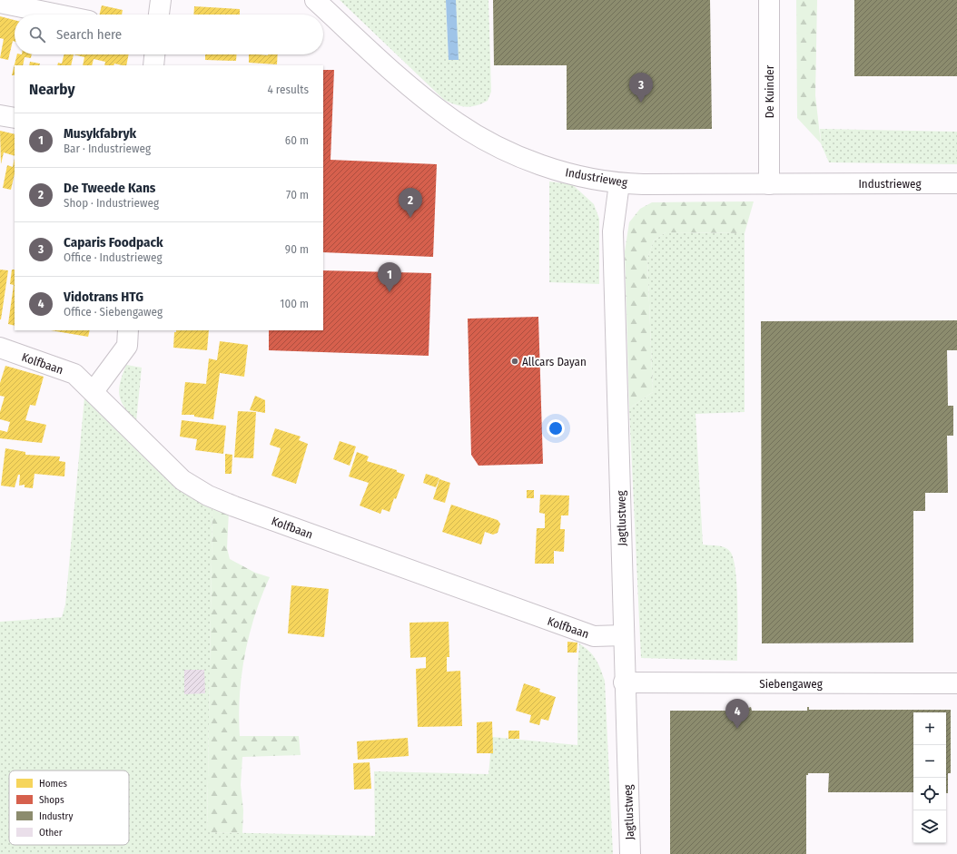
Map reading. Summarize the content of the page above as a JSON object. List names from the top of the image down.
{
  "streets": {
    "street": [
      "De Kuinder",
      "Industrieweg",
      "Kolfbaan",
      "Jagtlustweg",
      "Siebengaweg"
    ]
  },
  "crossings": [
    ["De Kuinder", "Industrieweg"],
    ["Industrieweg", "Jagtlustweg"],
    ["Kolfbaan", "Jagtlustweg"],
    ["Jagtlustweg", "Siebengaweg"]
  ],
  "places": ["Allcars Dayan"],
  "legend": [
    "Homes",
    "Shops",
    "Industry",
    "Other"
  ],
  "page": {
    "search": "Search here",
    "heading": ["Nearby", "4 results"],
    "pins": [
      "3",
      "2",
      "1",
      "4"
    ],
    "list": [
      {
        "mark": "1",
        "name": "Musykfabryk",
        "note": "Bar · Industrieweg",
        "value": "60 m"
      },
      {
        "mark": "2",
        "name": "De Tweede Kans",
        "note": "Shop · Industrieweg",
        "value": "70 m"
      },
      {
        "mark": "3",
        "name": "Caparis Foodpack",
        "note": "Office · Industrieweg",
        "value": "90 m"
      },
      {
        "mark": "4",
        "name": "Vidotrans HTG",
        "note": "Office · Siebengaweg",
        "value": "100 m"
      }
    ],
    "map_buttons": ["+", "−"]
  }
}
